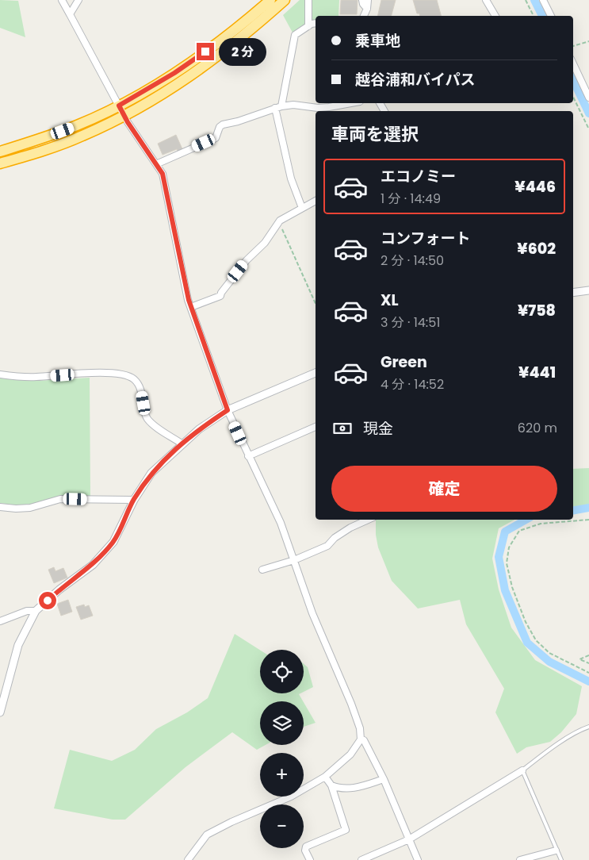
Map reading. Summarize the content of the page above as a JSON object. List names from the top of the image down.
{
  "page": {
    "banner": ["乗車地", "越谷浦和バイパス"],
    "bubble": "2 分",
    "heading": "車両を選択",
    "list": [
      {
        "name": "エコノミー",
        "note": "1 分 · 14:49",
        "value": "¥446"
      },
      {
        "name": "コンフォート",
        "note": "2 分 · 14:50",
        "value": "¥602"
      },
      {
        "name": "XL",
        "note": "3 分 · 14:51",
        "value": "¥758"
      },
      {
        "name": "Green",
        "note": "4 分 · 14:52",
        "value": "¥441"
      }
    ],
    "pay": ["現金", "620 m"],
    "buttons": "確定",
    "map_buttons": ["+", "−"]
  }
}
